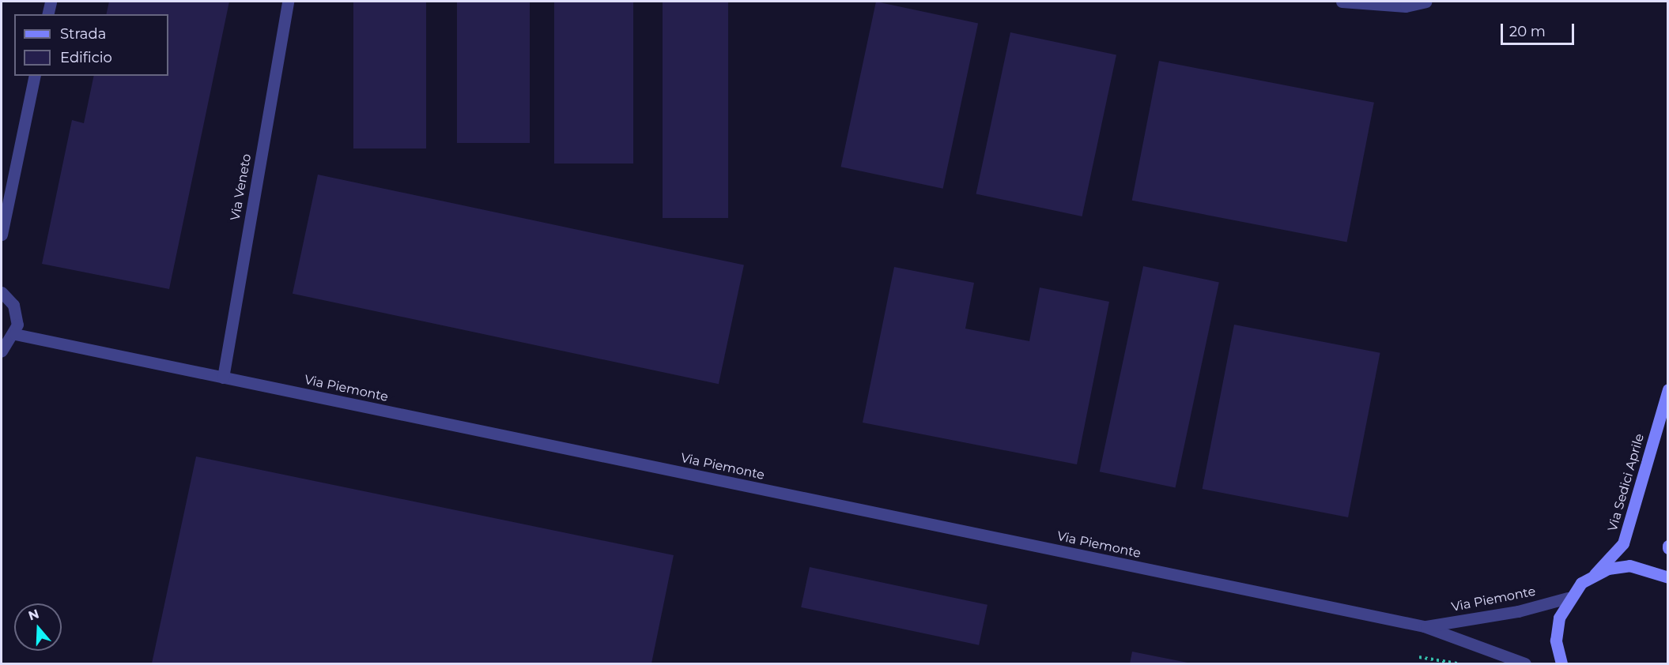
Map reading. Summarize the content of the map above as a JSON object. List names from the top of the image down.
{
  "streets": {
    "main road": ["Via Sedici Aprile"],
    "street": ["Via Veneto", "Via Piemonte"]
  },
  "crossings": [
    ["Via Veneto", "Via Piemonte"],
    ["Via Piemonte", "Via Sedici Aprile"]
  ],
  "legend": ["Strada", "Edificio"],
  "scale_bar": "20 m",
  "north": "top"
}
